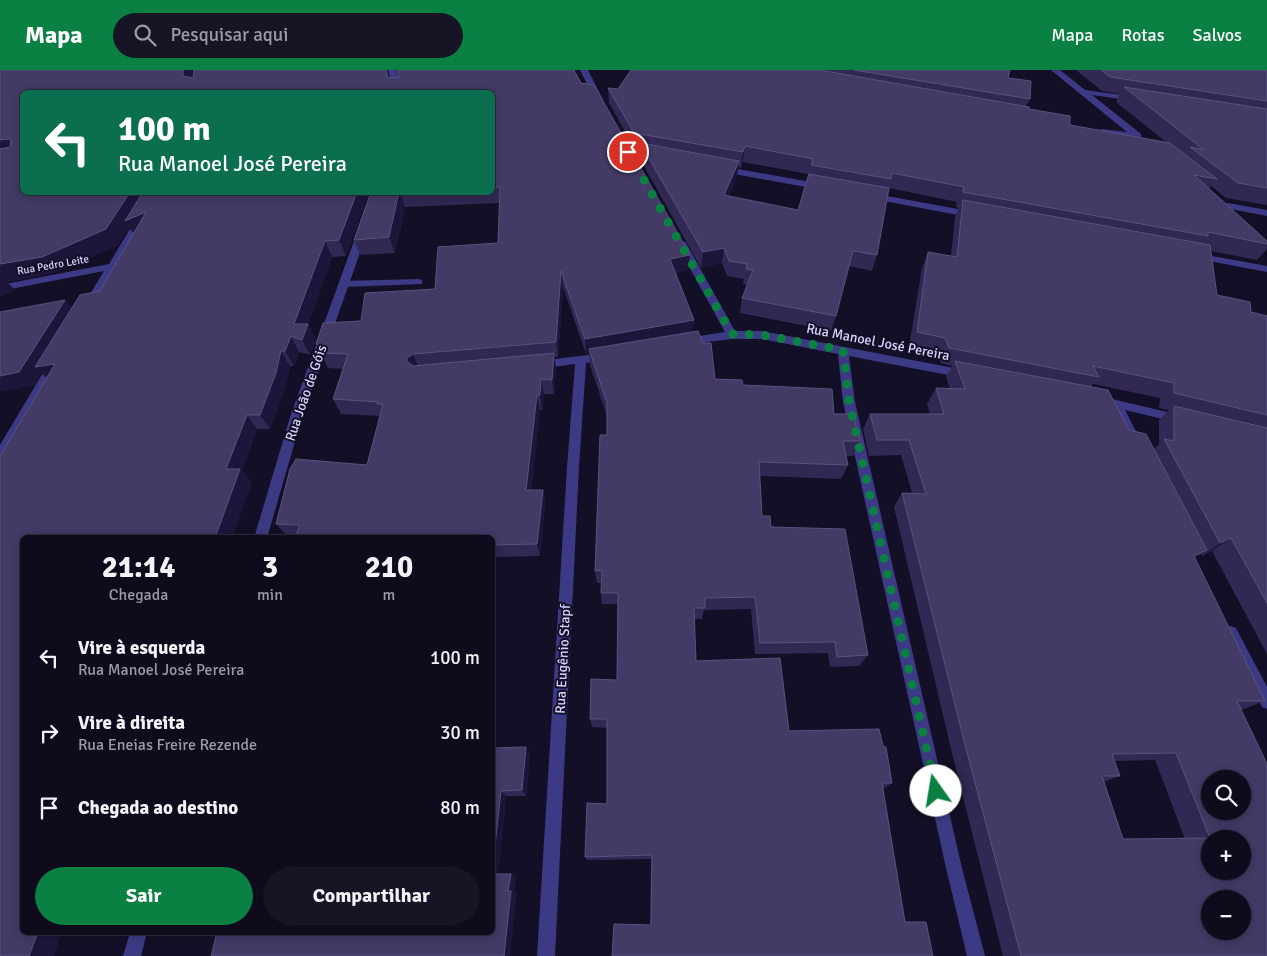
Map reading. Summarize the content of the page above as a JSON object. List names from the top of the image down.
{
  "streets": {
    "street": [
      "Rua Pedro Leite",
      "Rua Manoel José Pereira",
      "Rua João de Góis",
      "Rua Eugênio Stapf"
    ]
  },
  "page": {
    "header": "Mapa",
    "search": "Pesquisar aqui",
    "nav": ["Mapa", "Rotas", "Salvos"],
    "turn": ["100 m", "Rua Manoel José Pereira"],
    "eta": [
      "21:14",
      "Chegada",
      "3",
      "min",
      "210",
      "m"
    ],
    "list": [
      {
        "name": "Vire à esquerda",
        "note": "Rua Manoel José Pereira",
        "value": "100 m"
      },
      {
        "name": "Vire à direita",
        "note": "Rua Eneias Freire Rezende",
        "value": "30 m"
      },
      {
        "name": "Chegada ao destino",
        "value": "80 m"
      }
    ],
    "map_buttons": ["+", "−"],
    "buttons": ["Sair", "Compartilhar"]
  }
}
